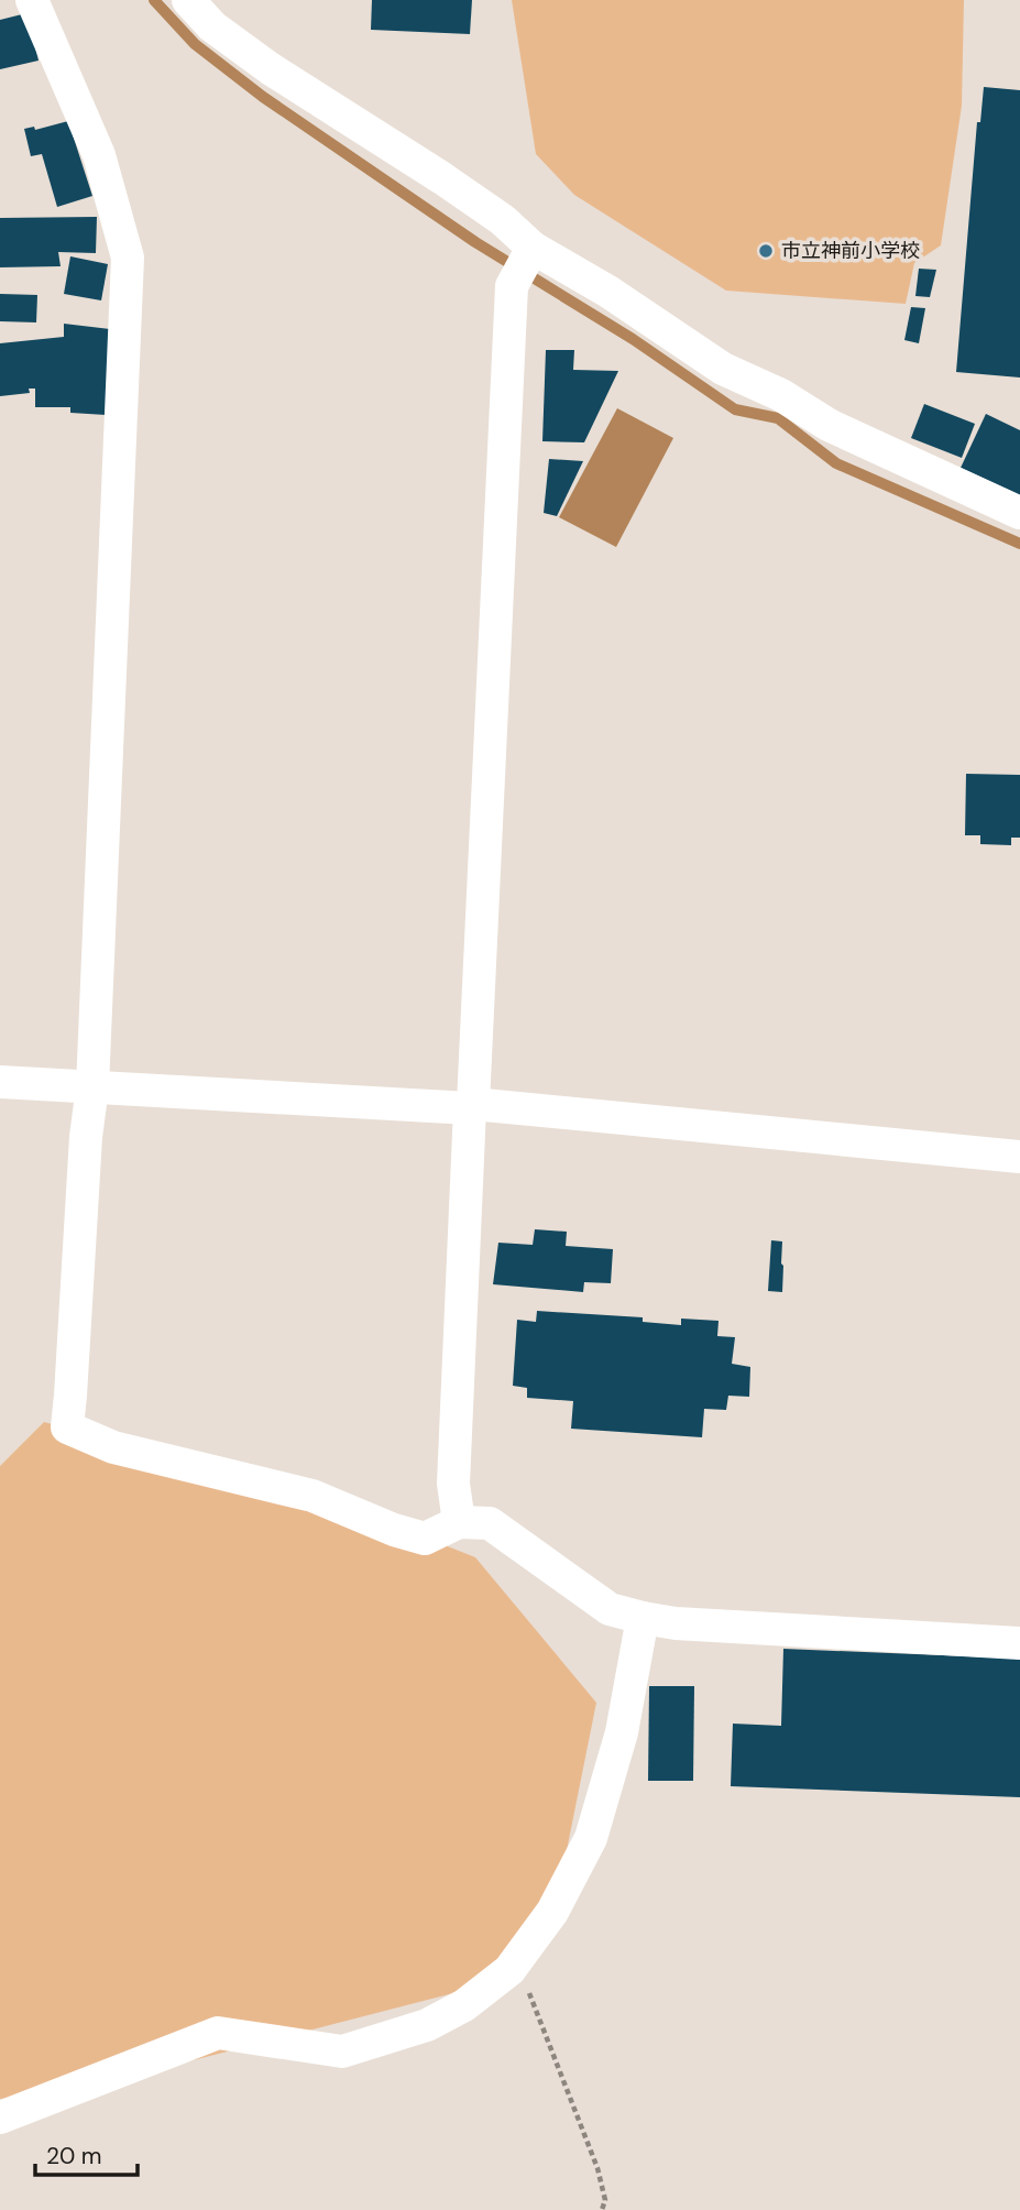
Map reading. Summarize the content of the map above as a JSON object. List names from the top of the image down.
{
  "places": ["市立神前小学校"],
  "scale_bar": "20 m"
}
